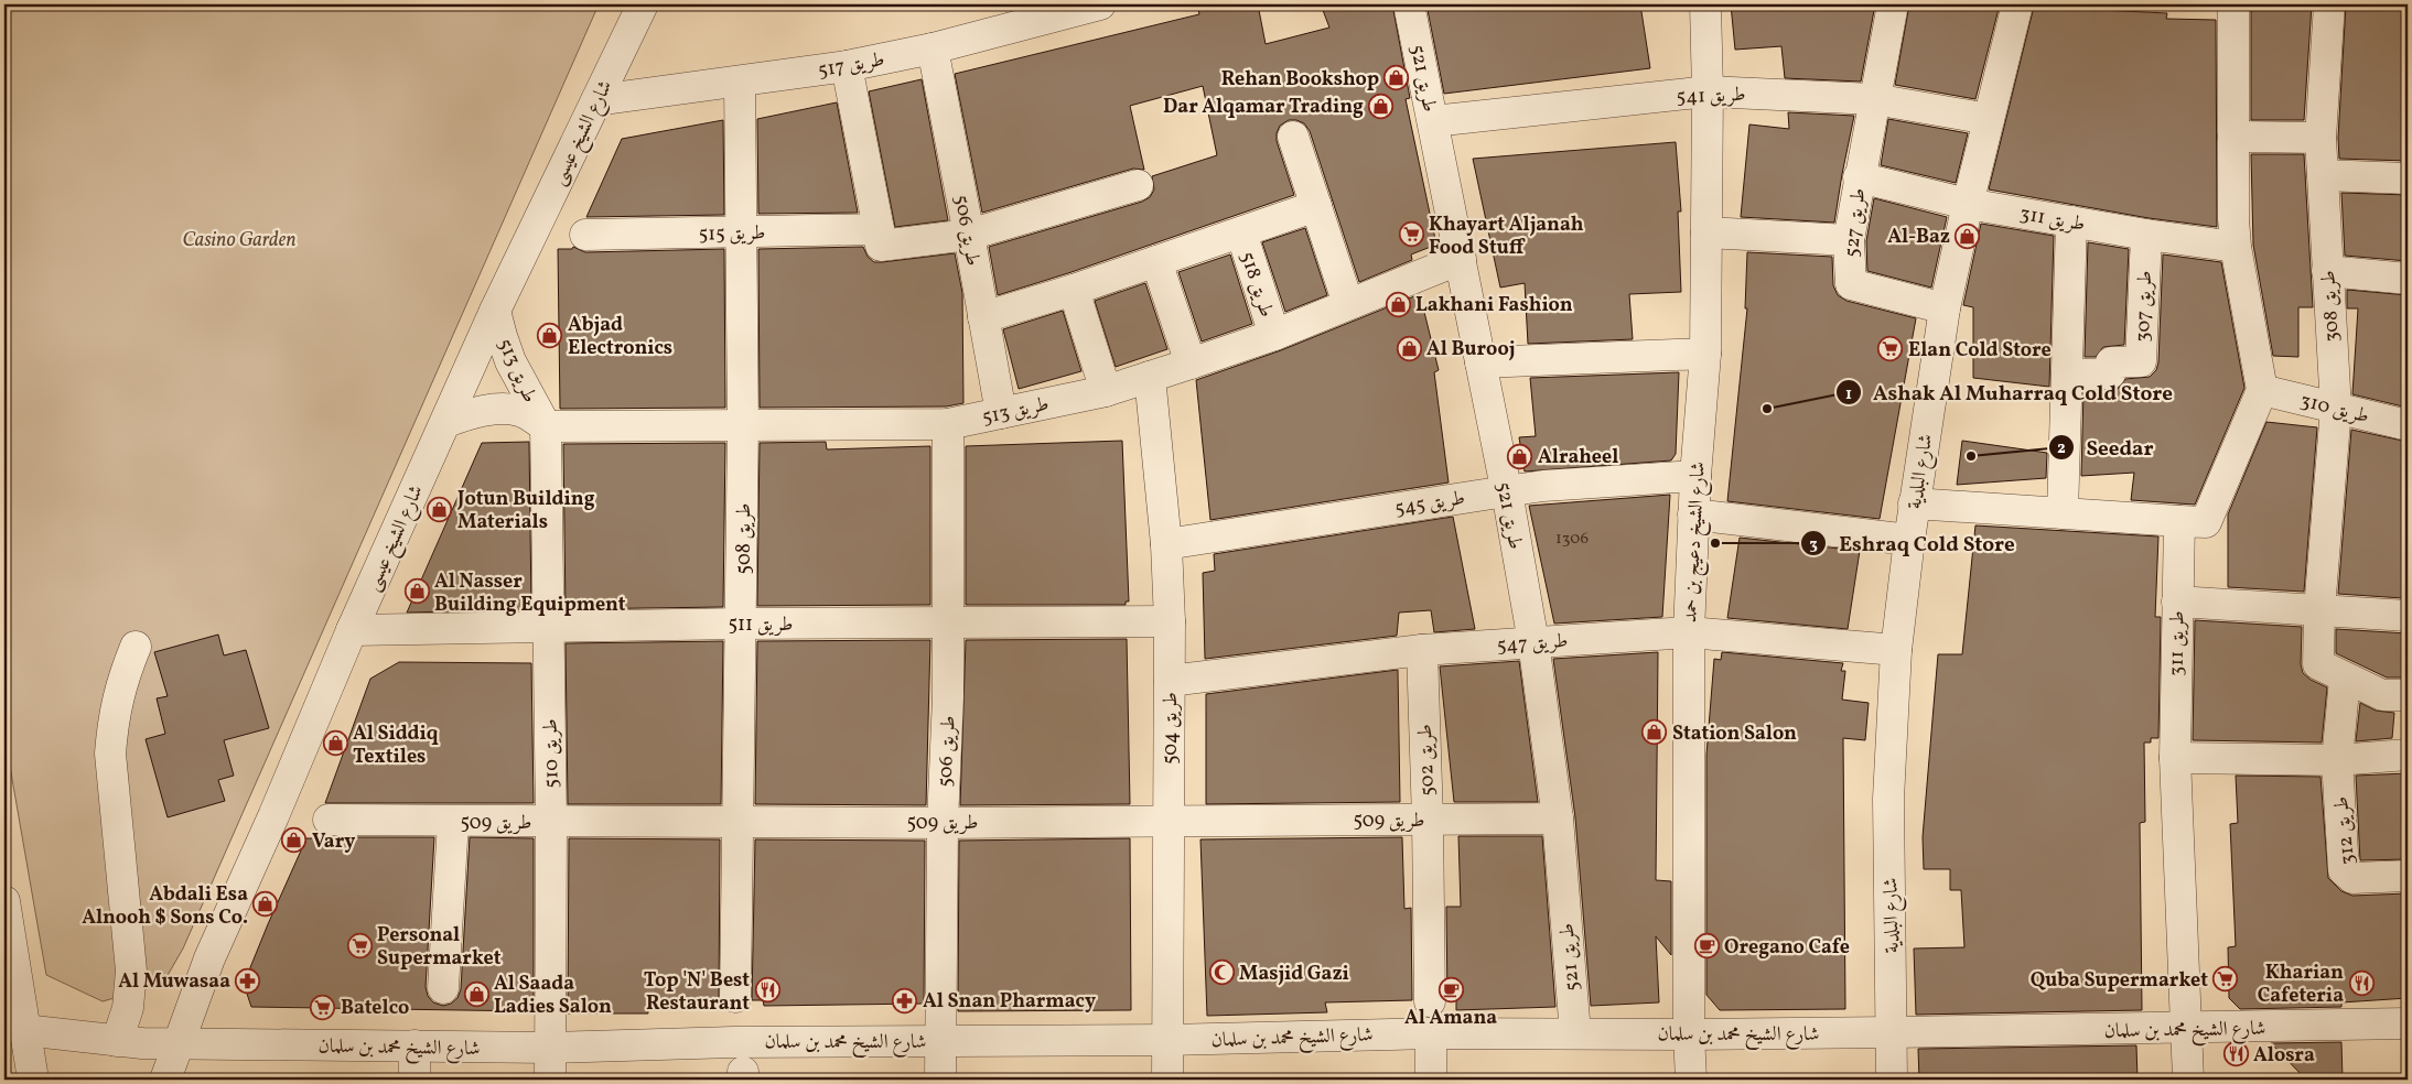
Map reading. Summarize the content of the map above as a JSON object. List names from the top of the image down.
{
  "streets": {
    "street": [
      "طريق 517",
      "طريق 521",
      "طريق 541",
      "شارع الشيخ عيسى",
      "طريق 311",
      "طريق 527",
      "طريق 506",
      "طريق 515",
      "طريق 518",
      "طريق 307",
      "طريق 308",
      "طريق 513",
      "طريق 310",
      "شارع البلدية",
      "طريق 545",
      "طريق 508",
      "شارع الشيخ دعيج بن حمد",
      "طريق 511",
      "طريق 547",
      "طريق 504",
      "طريق 510",
      "طريق 502",
      "طريق 509",
      "طريق 312",
      "شارع الشيخ محمد بن سلمان"
    ]
  },
  "crossings": [
    ["طريق 517", "شارع الشيخ عيسى"],
    ["طريق 517", "طريق 506"],
    ["طريق 517", "طريق 508"],
    ["طريق 521", "طريق 541"],
    ["طريق 521", "طريق 513"],
    ["طريق 521", "طريق 545"],
    ["طريق 521", "طريق 547"],
    ["طريق 521", "طريق 509"],
    ["طريق 521", "شارع الشيخ محمد بن سلمان"],
    ["طريق 541", "طريق 527"],
    ["طريق 541", "شارع البلدية"],
    ["طريق 541", "شارع الشيخ دعيج بن حمد"],
    ["شارع الشيخ عيسى", "طريق 513"],
    ["شارع الشيخ عيسى", "طريق 511"],
    ["شارع الشيخ عيسى", "شارع الشيخ محمد بن سلمان"],
    ["طريق 311", "طريق 307"],
    ["طريق 311", "شارع البلدية"],
    ["طريق 311", "شارع الشيخ محمد بن سلمان"],
    ["طريق 527", "شارع البلدية"],
    ["طريق 506", "طريق 518"],
    ["طريق 506", "طريق 513"],
    ["طريق 506", "طريق 511"],
    ["طريق 506", "طريق 509"],
    ["طريق 506", "شارع الشيخ محمد بن سلمان"],
    ["طريق 515", "طريق 508"],
    ["طريق 518", "طريق 513"],
    ["طريق 308", "طريق 310"],
    ["طريق 308", "طريق 312"],
    ["طريق 513", "طريق 508"],
    ["طريق 513", "طريق 504"],
    ["طريق 513", "طريق 510"],
    ["شارع البلدية", "طريق 547"],
    ["شارع البلدية", "شارع الشيخ محمد بن سلمان"],
    ["طريق 545", "شارع الشيخ دعيج بن حمد"],
    ["طريق 545", "طريق 504"],
    ["طريق 508", "طريق 511"],
    ["طريق 508", "طريق 509"],
    ["شارع الشيخ دعيج بن حمد", "طريق 547"],
    ["شارع الشيخ دعيج بن حمد", "شارع الشيخ محمد بن سلمان"],
    ["طريق 511", "طريق 504"],
    ["طريق 511", "طريق 510"],
    ["طريق 547", "طريق 504"],
    ["طريق 547", "طريق 502"],
    ["طريق 504", "طريق 509"],
    ["طريق 504", "شارع الشيخ محمد بن سلمان"],
    ["طريق 510", "طريق 509"],
    ["طريق 510", "شارع الشيخ محمد بن سلمان"],
    ["طريق 502", "طريق 509"]
  ],
  "parks": ["Casino Garden"],
  "places": {
    "shop": [
      "Rehan Bookshop",
      "Dar Alqamar Trading",
      "Al-Baz",
      "Lakhani Fashion",
      "Abjad Electronics",
      "Al Burooj",
      "Alraheel",
      "Jotun Building Materials",
      "Al Nasser Building Equipment",
      "Station Salon",
      "Al Siddiq Textiles",
      "Vary",
      "Abdali Esa Alnooh $ Sons Co.",
      "Al Saada Ladies Salon"
    ],
    "supermarket": [
      "Khayart Aljanah Food Stuff",
      "Elan Cold Store",
      "Personal Supermarket",
      "Quba Supermarket",
      "Batelco"
    ],
    "other": ["Ashak Al Muharraq Cold Store", "Seedar", "Eshraq Cold Store"],
    "cafe": ["Oregano Cafe", "Al Amana"],
    "mosque": ["Masjid Gazi"],
    "pharmacy": ["Al Muwasaa", "Al Snan Pharmacy"],
    "restaurant": ["Kharian Cafeteria", "Top 'N' Best Restaurant", "Alosra"]
  },
  "house_numbers": ["1306"]
}
